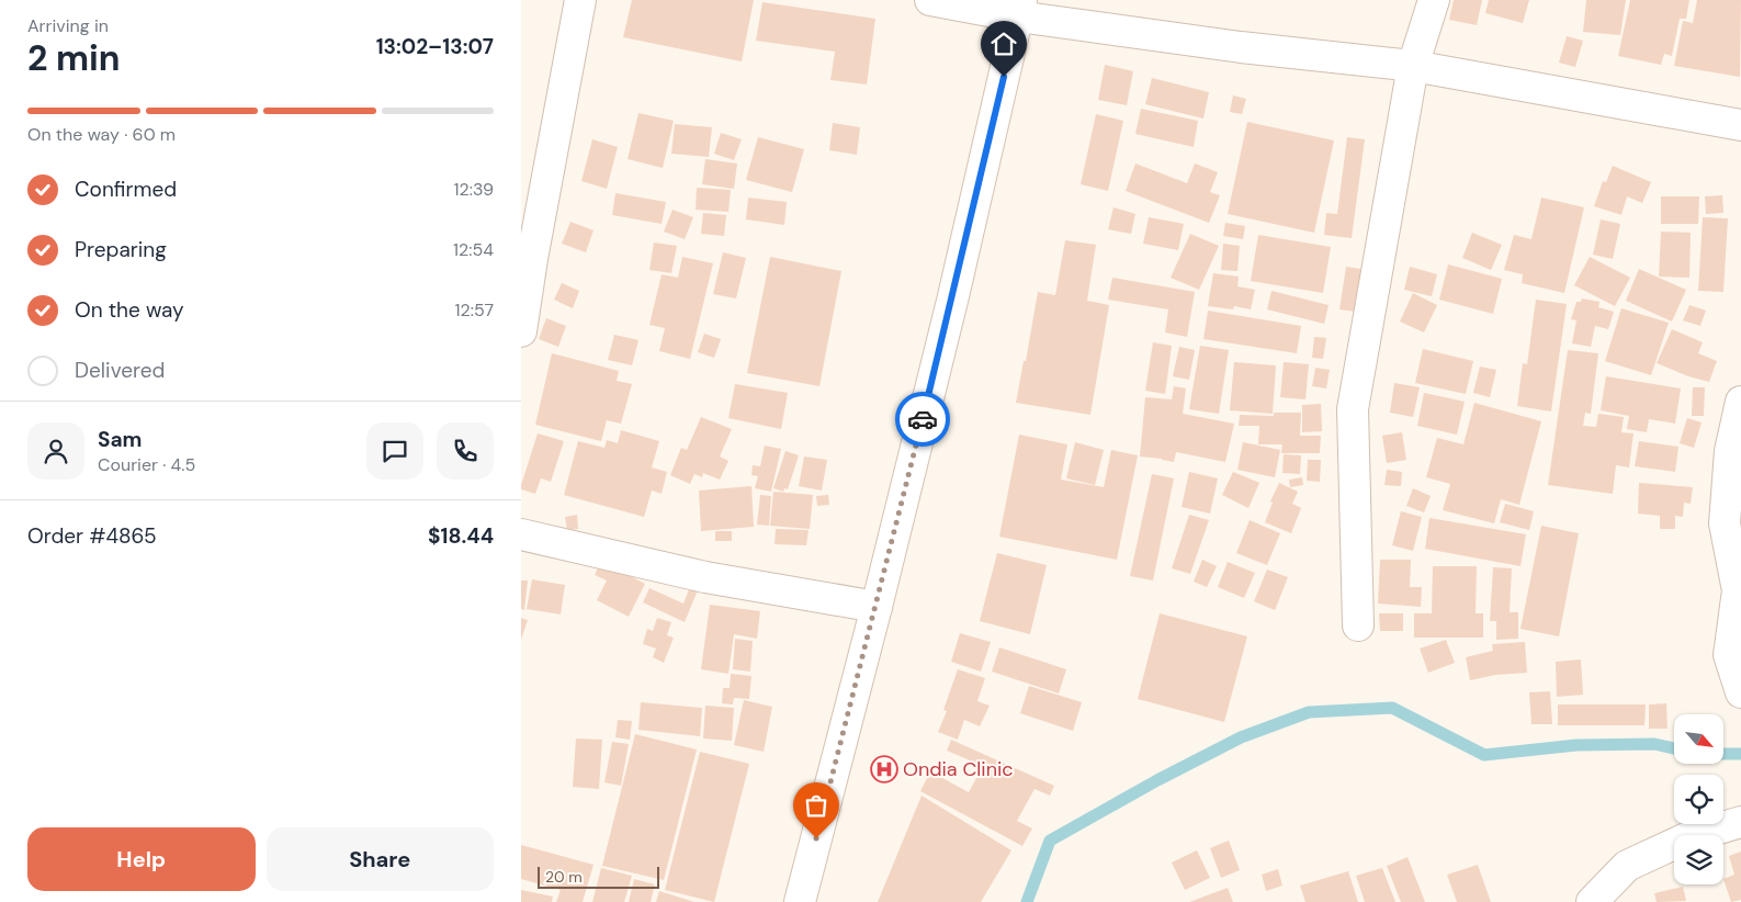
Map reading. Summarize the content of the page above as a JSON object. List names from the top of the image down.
{
  "places": {
    "hospital": ["Ondia Clinic"]
  },
  "scale_bar": "20 m",
  "north": "bottom right",
  "page": {
    "heading": ["2 min", "Arriving in", "13:02–13:07"],
    "panel": [
      "Sam",
      "Courier · 4.5",
      "Order #4865",
      "$18.44"
    ],
    "bar": "On the way · 60 m",
    "list": [
      ["Confirmed", "12:39"],
      ["Preparing", "12:54"],
      ["On the way", "12:57"],
      "Delivered"
    ],
    "buttons": ["Help", "Share"],
    "scale": "20 m"
  }
}
